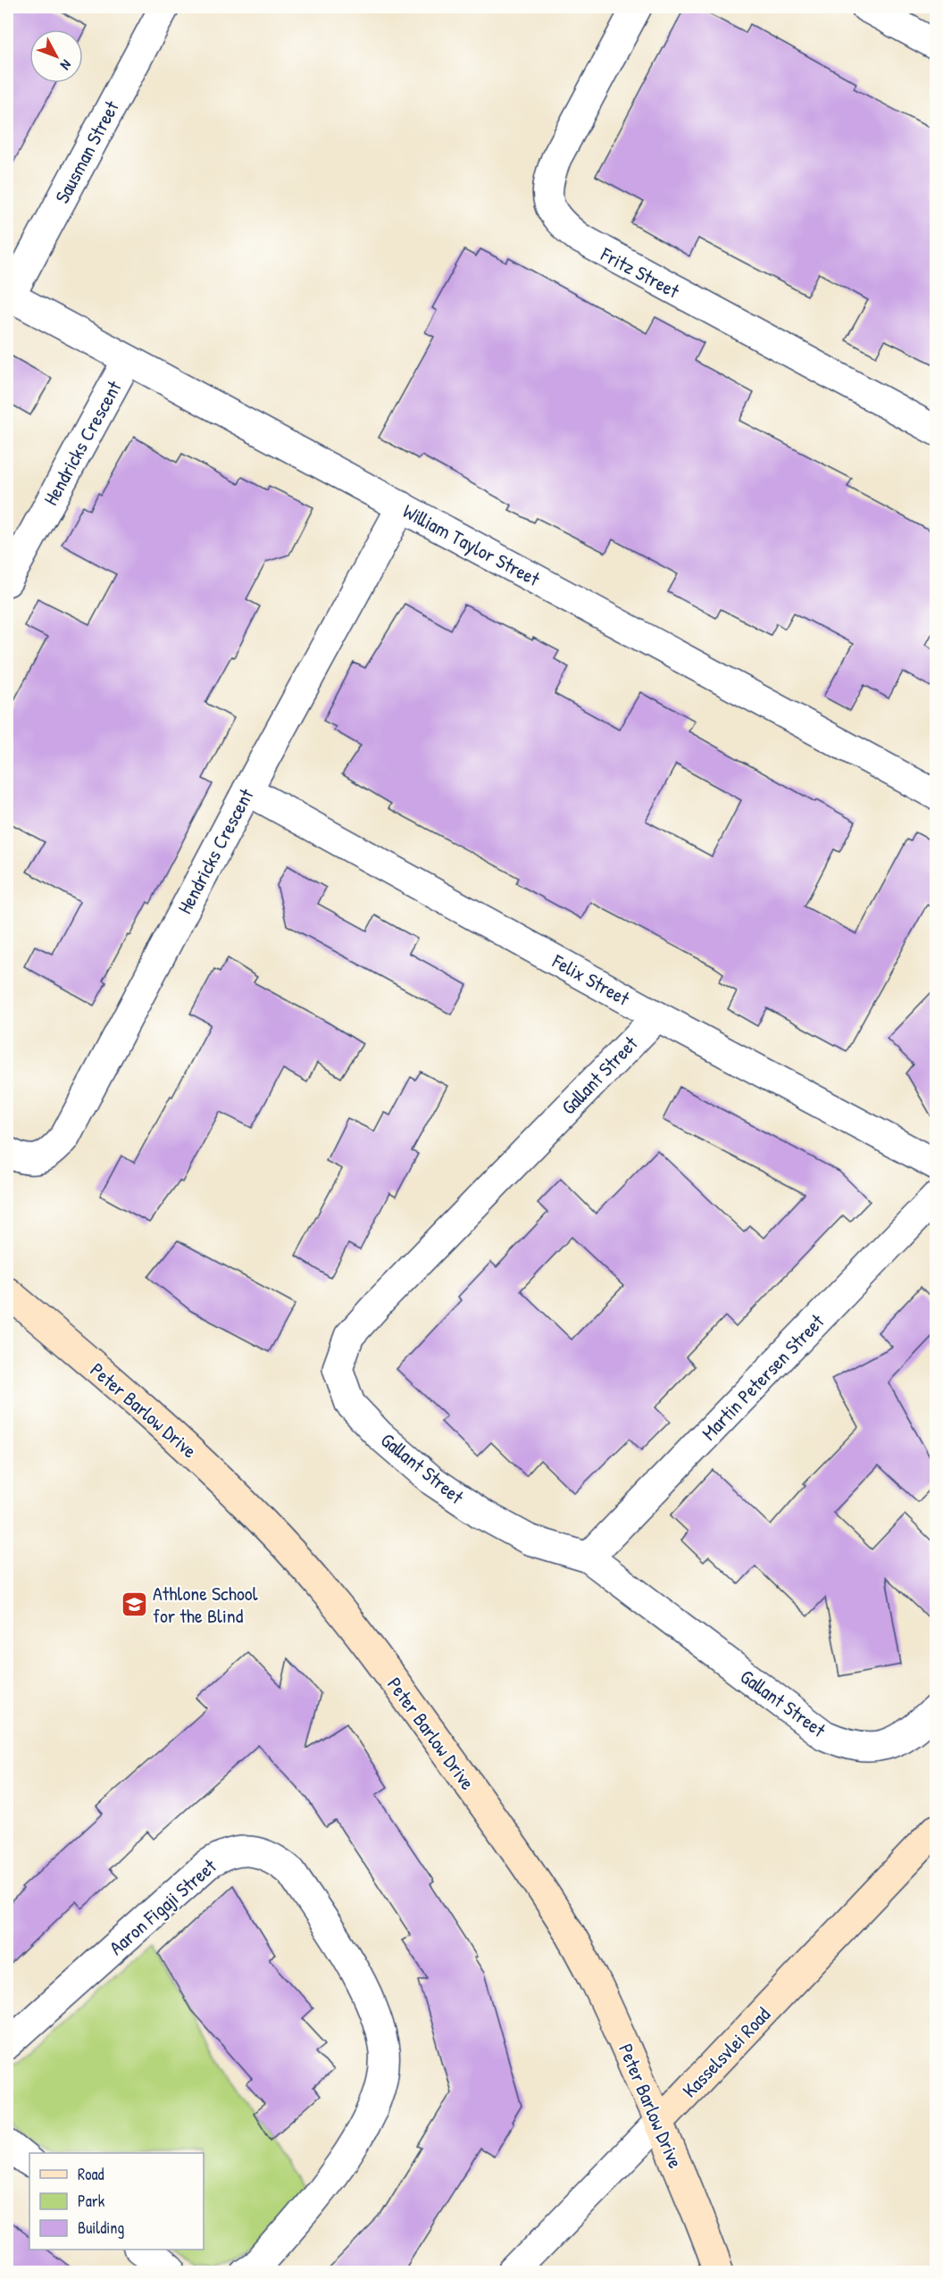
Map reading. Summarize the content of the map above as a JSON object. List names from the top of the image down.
{
  "streets": {
    "street": [
      "Sausman Street",
      "Fritz Street",
      "Hendricks Crescent",
      "William Taylor Street",
      "Felix Street",
      "Gallant Street",
      "Martin Petersen Street",
      "Peter Barlow Drive",
      "Aaron Figaji Street",
      "Kasselsvlei Road"
    ]
  },
  "crossings": [
    ["Sausman Street", "William Taylor Street"],
    ["Hendricks Crescent", "William Taylor Street"],
    ["Hendricks Crescent", "Felix Street"],
    ["Felix Street", "Gallant Street"],
    ["Gallant Street", "Martin Petersen Street"],
    ["Peter Barlow Drive", "Kasselsvlei Road"]
  ],
  "places": {
    "school or university": ["Athlone School for the Blind"]
  },
  "legend": ["Road", "Park", "Building"],
  "north": "bottom right"
}
